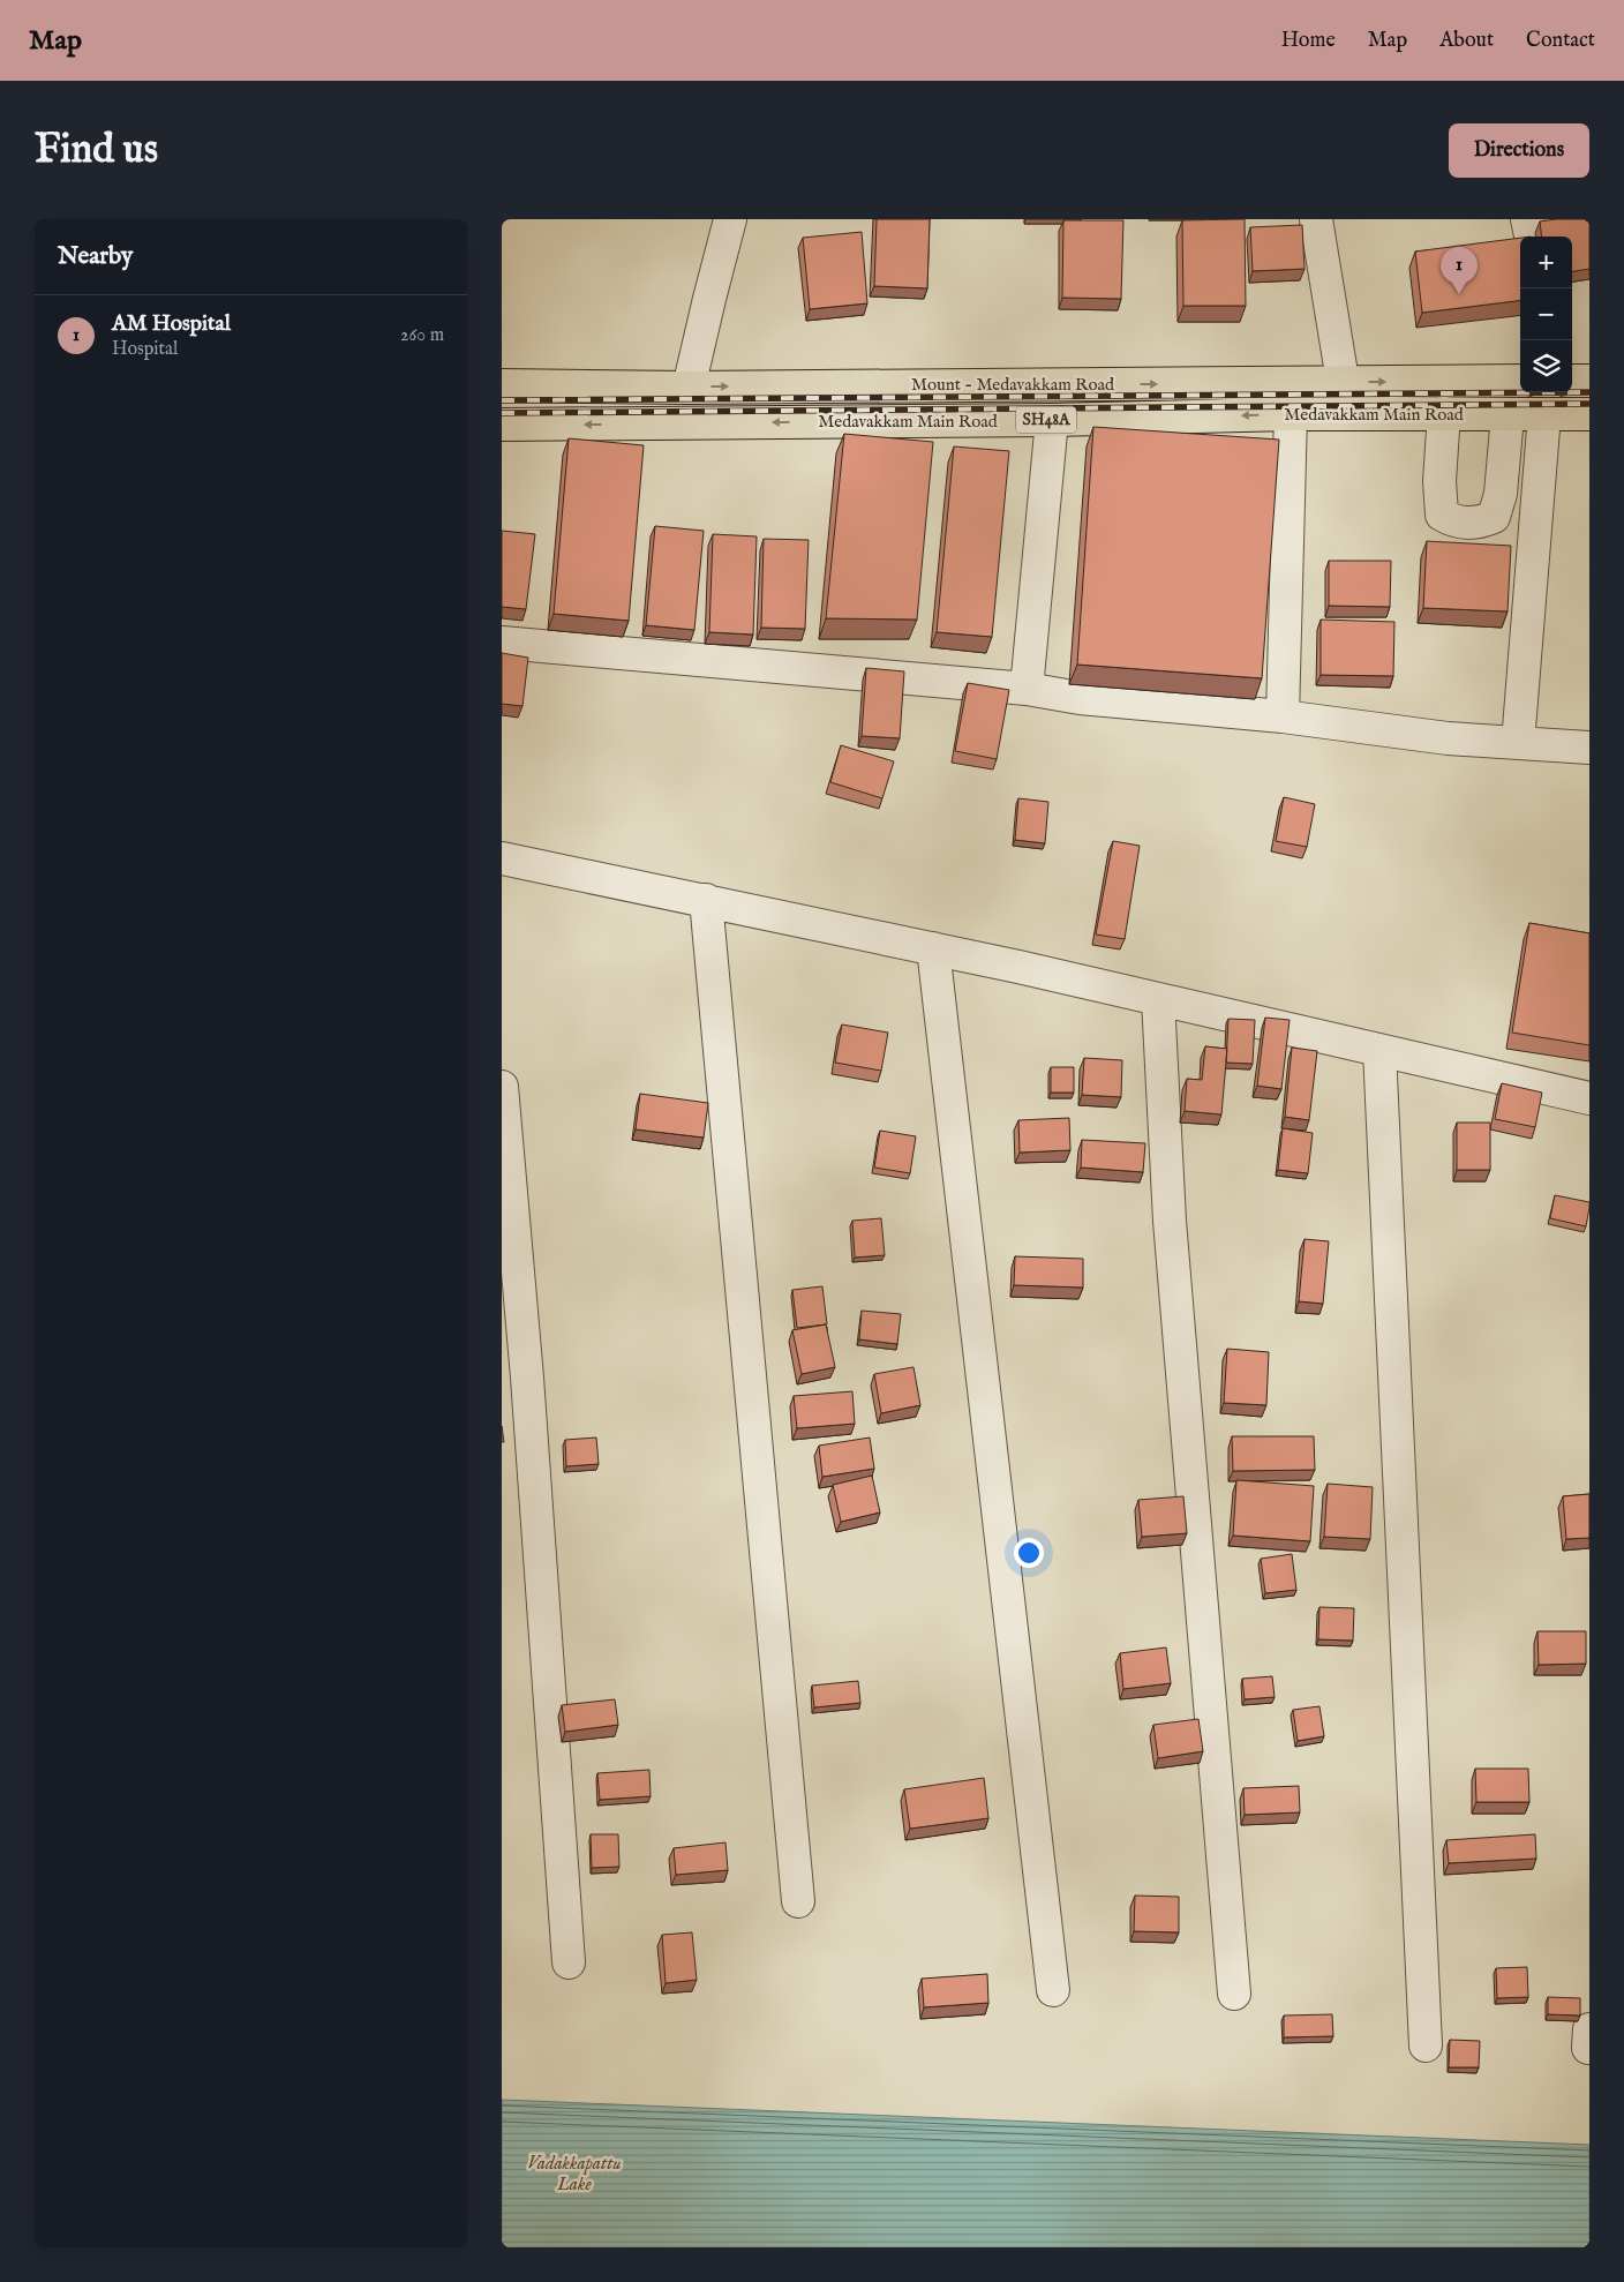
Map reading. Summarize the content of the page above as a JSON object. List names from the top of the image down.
{
  "streets": {
    "main road": ["Mount - Medavakkam Road", "Medavakkam Main Road", "SH48A"]
  },
  "one_way": ["Mount - Medavakkam Road", "Medavakkam Main Road"],
  "water": ["Vadakkapattu Lake"],
  "page": {
    "header": "Map",
    "nav": [
      "Home",
      "Map",
      "About",
      "Contact"
    ],
    "buttons": "Directions",
    "title": "Find us",
    "heading": "Nearby",
    "map_buttons": ["+", "−"],
    "pins": "1",
    "list": [
      {
        "mark": "1",
        "name": "AM Hospital",
        "note": "Hospital",
        "value": "260 m"
      }
    ]
  }
}
